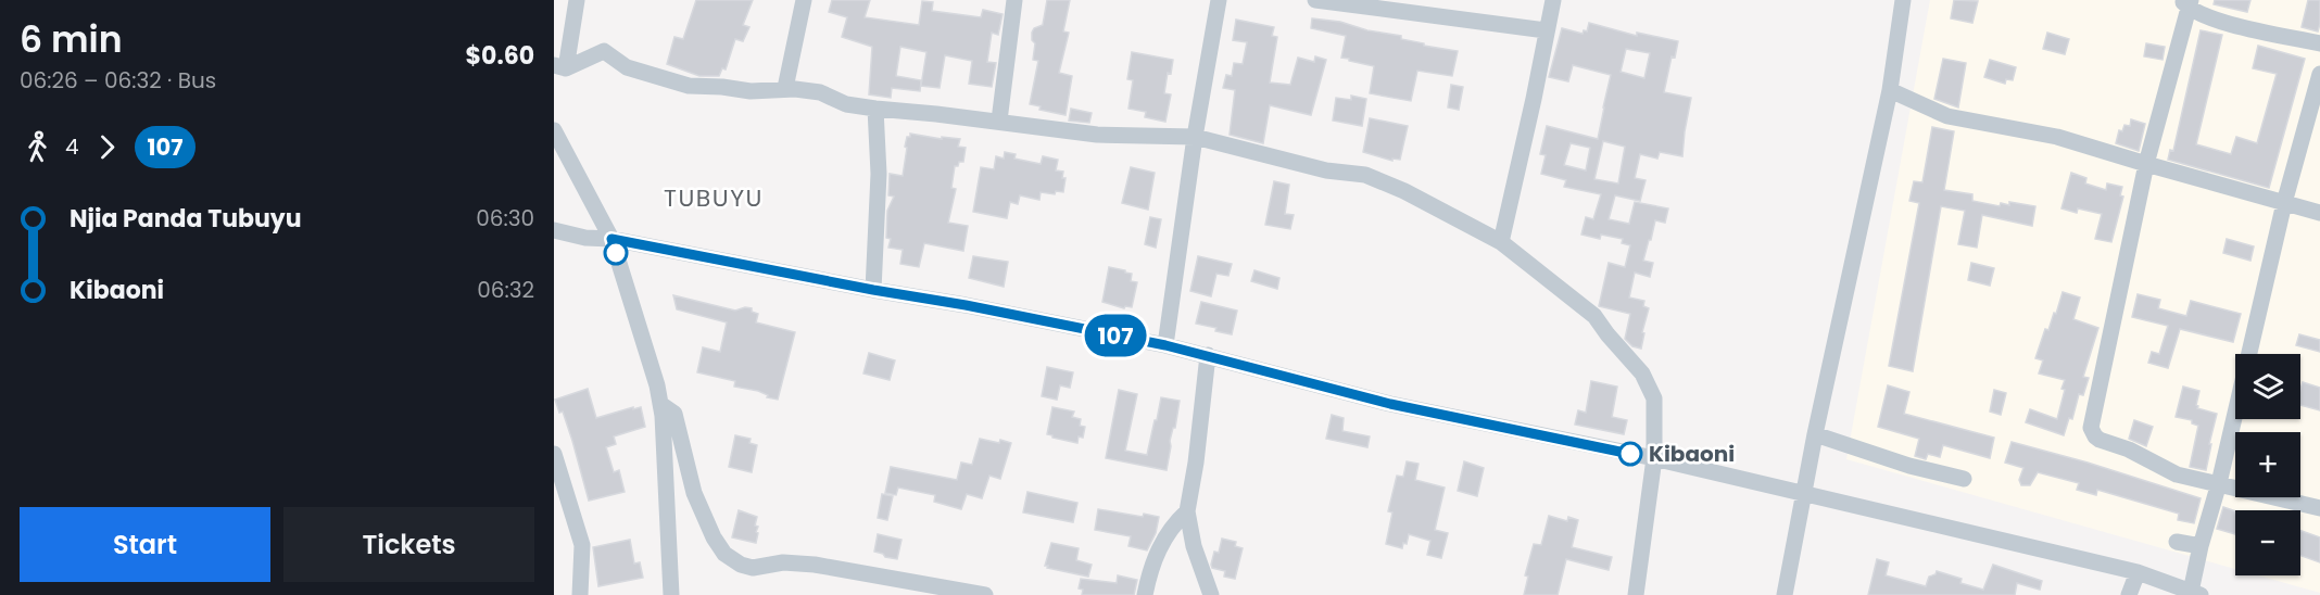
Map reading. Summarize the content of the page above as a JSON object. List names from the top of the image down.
{
  "districts": ["TUBUYU"],
  "places": ["Kibaoni"],
  "lines": ["bus line 107"],
  "page": {
    "heading": ["6 min", "06:26 – 06:32 · Bus", "$0.60"],
    "on_map": "107",
    "legs": ["4", "107"],
    "list": [
      {
        "name": "Njia Panda Tubuyu",
        "value": "06:30"
      },
      {
        "name": "Kibaoni",
        "value": "06:32"
      }
    ],
    "map_buttons": ["+", "−"],
    "buttons": ["Start", "Tickets"]
  }
}
